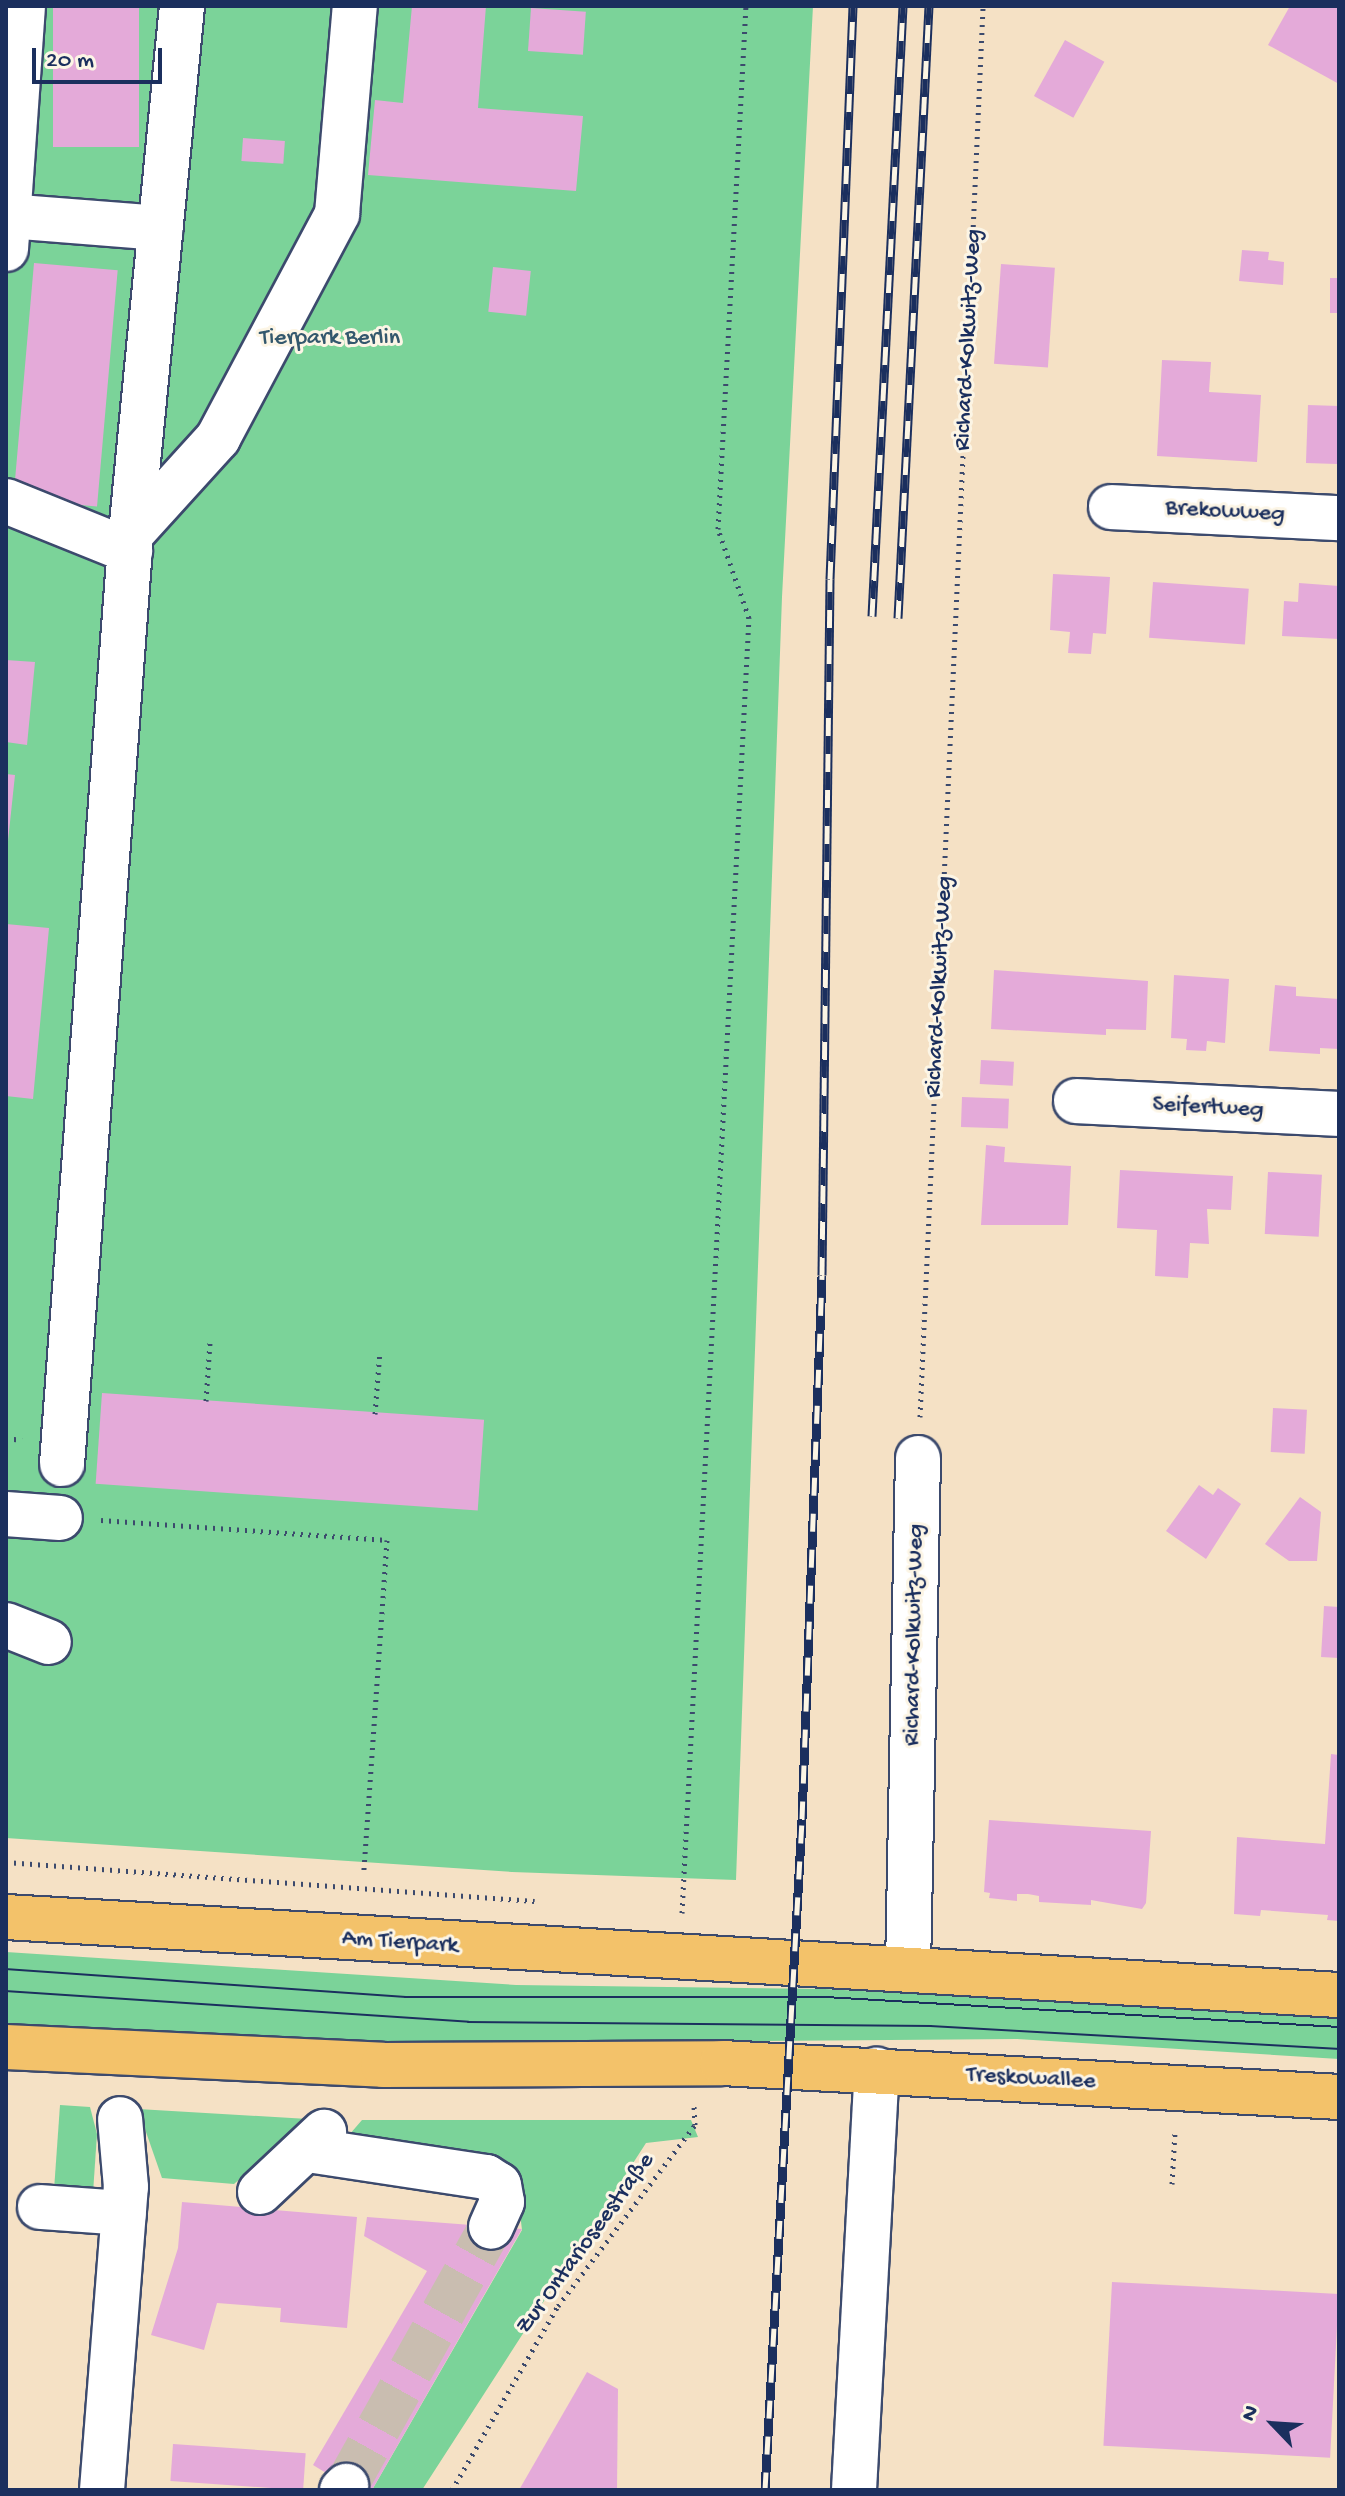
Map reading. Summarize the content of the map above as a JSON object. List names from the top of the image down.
{
  "streets": {
    "main road": ["Am Tierpark", "Treskowallee"],
    "street": ["Richard-Kolkwitz-Weg", "Brekowweg", "Seifertweg"],
    "path": ["Zur Ontarioseestraße"]
  },
  "crossings": [
    ["Richard-Kolkwitz-Weg", "Am Tierpark"]
  ],
  "parks": ["Tierpark Berlin"],
  "scale_bar": "20 m",
  "north": "top left"
}
